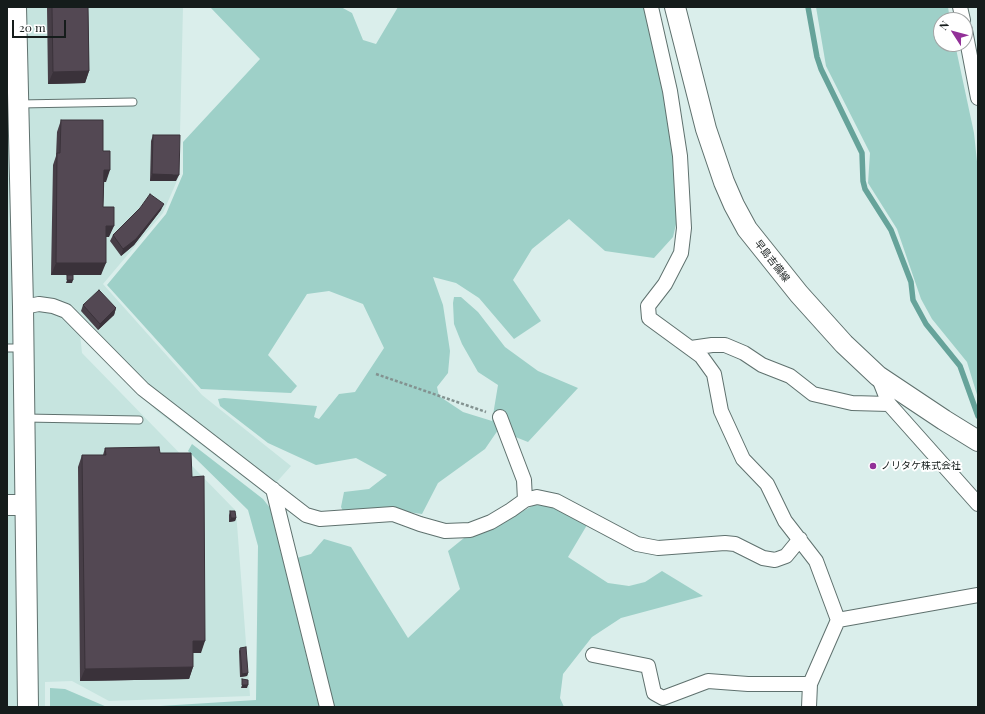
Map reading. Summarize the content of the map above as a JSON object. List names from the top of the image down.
{
  "streets": {
    "street": ["早島吉備線"]
  },
  "places": ["ノリタケ株式会社"],
  "scale_bar": "20 m",
  "north": "top left"
}
